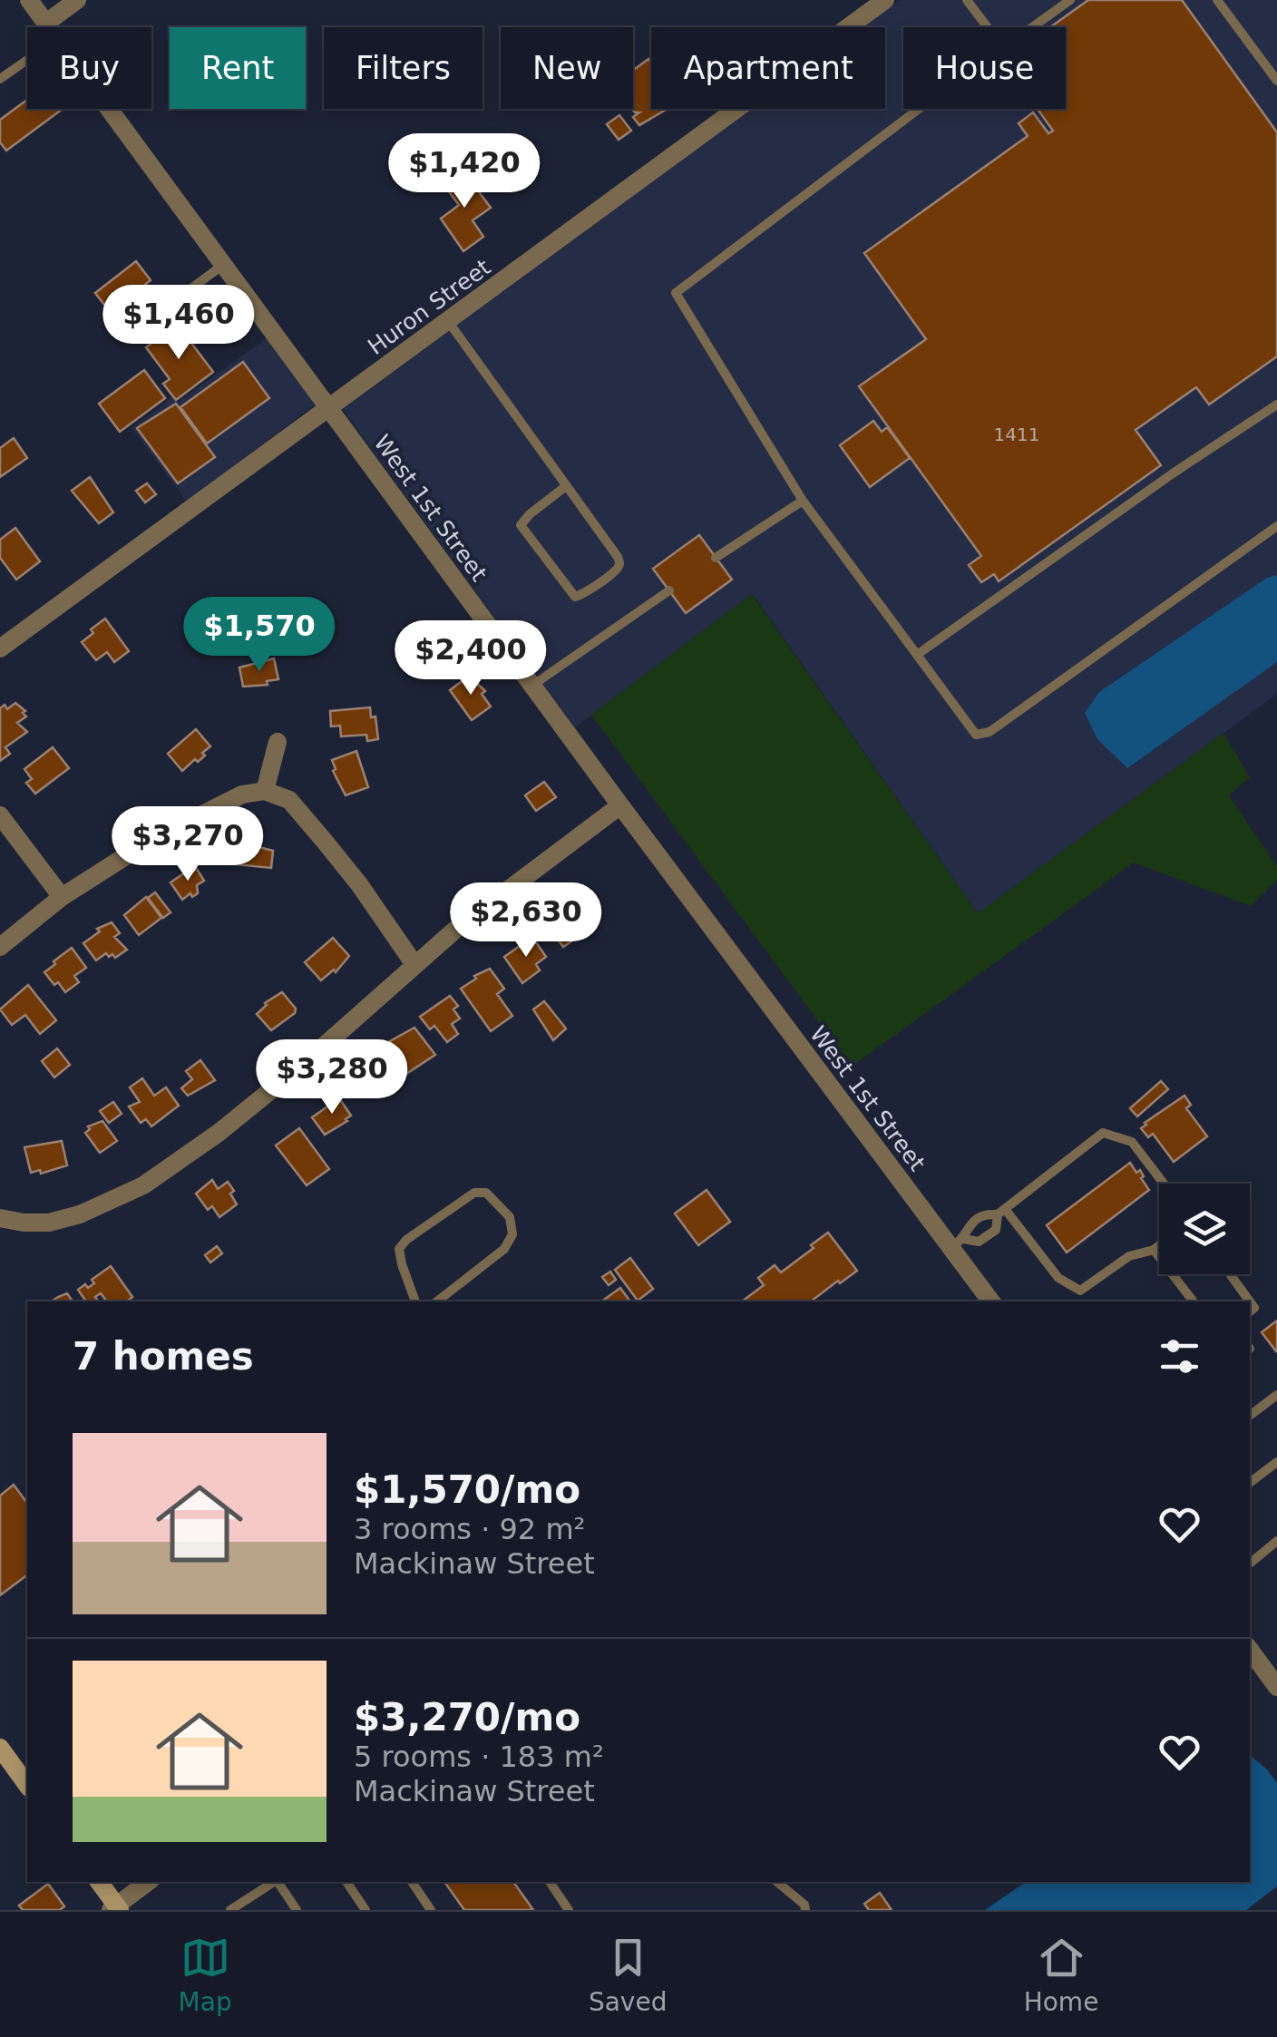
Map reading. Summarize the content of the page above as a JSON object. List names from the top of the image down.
{
  "streets": {
    "street": ["Huron Street", "West 1st Street"]
  },
  "crossings": [
    ["Huron Street", "West 1st Street"]
  ],
  "house_numbers": ["1411"],
  "page": {
    "chip": [
      "Buy",
      "Rent",
      "Filters",
      "New",
      "Apartment",
      "House"
    ],
    "price": [
      "$1,420",
      "$1,460",
      "$1,570",
      "$2,400",
      "$3,270",
      "$2,630",
      "$3,280"
    ],
    "heading": "7 homes",
    "list": [
      {
        "name": "$1,570/mo",
        "note": "3 rooms · 92 m² · Mackinaw Street"
      },
      {
        "name": "$3,270/mo",
        "note": "5 rooms · 183 m² · Mackinaw Street"
      }
    ],
    "tabs": ["Map", "Saved", "Home"]
  }
}
